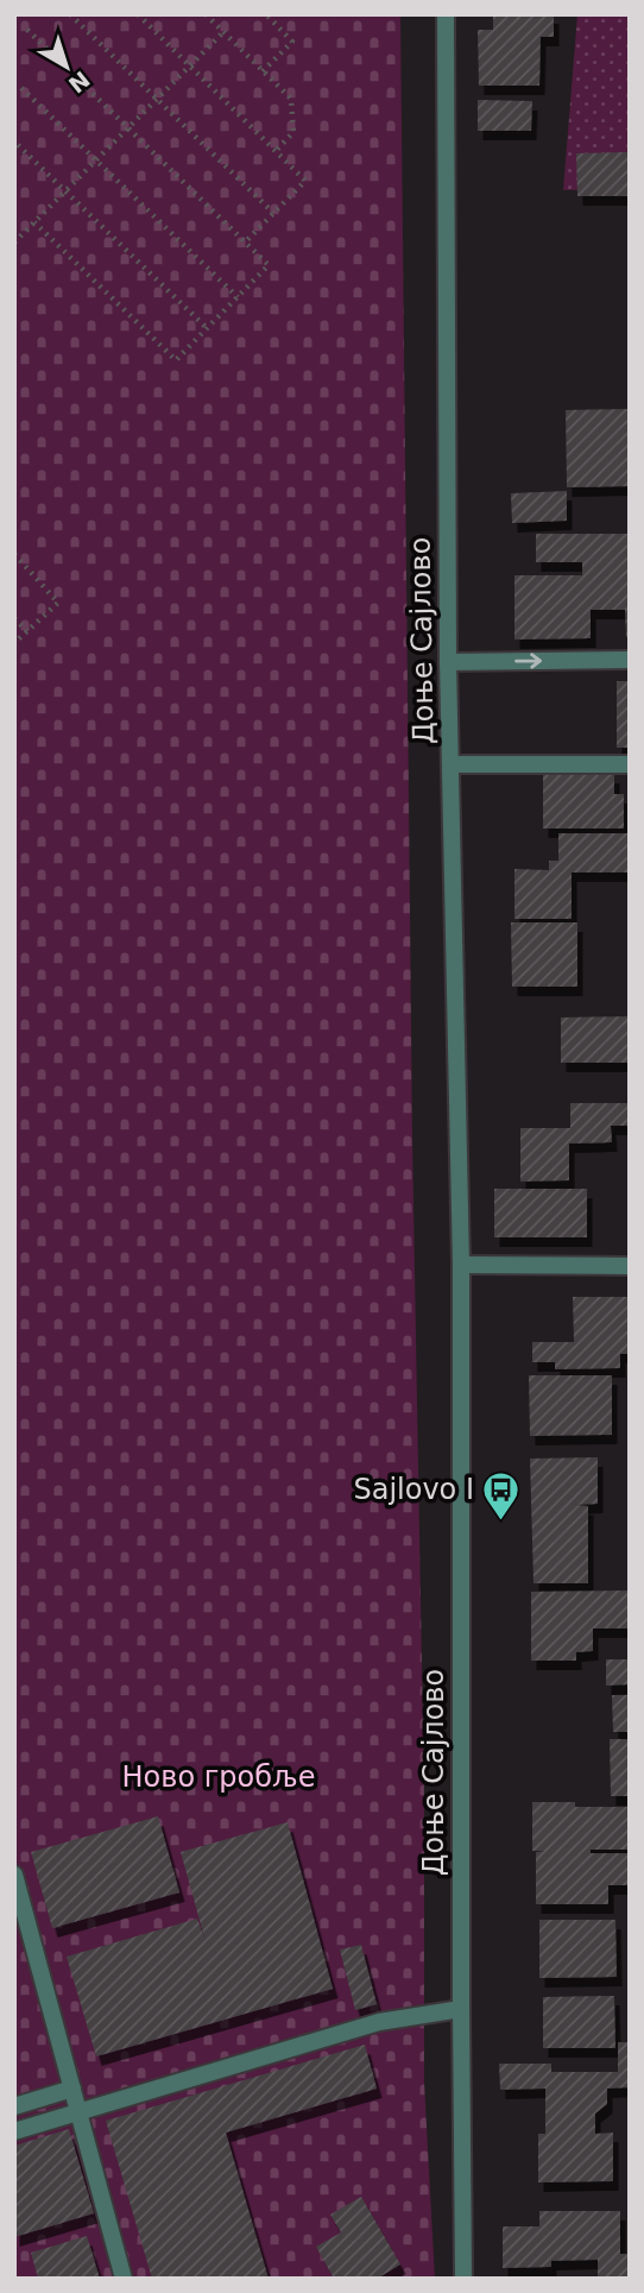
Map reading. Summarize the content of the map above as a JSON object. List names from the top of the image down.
{
  "streets": {
    "street": ["Доње Сајлово"]
  },
  "parks": ["Ново гробље"],
  "places": {
    "bus stop": ["Sajlovo I"]
  },
  "north": "bottom right"
}
